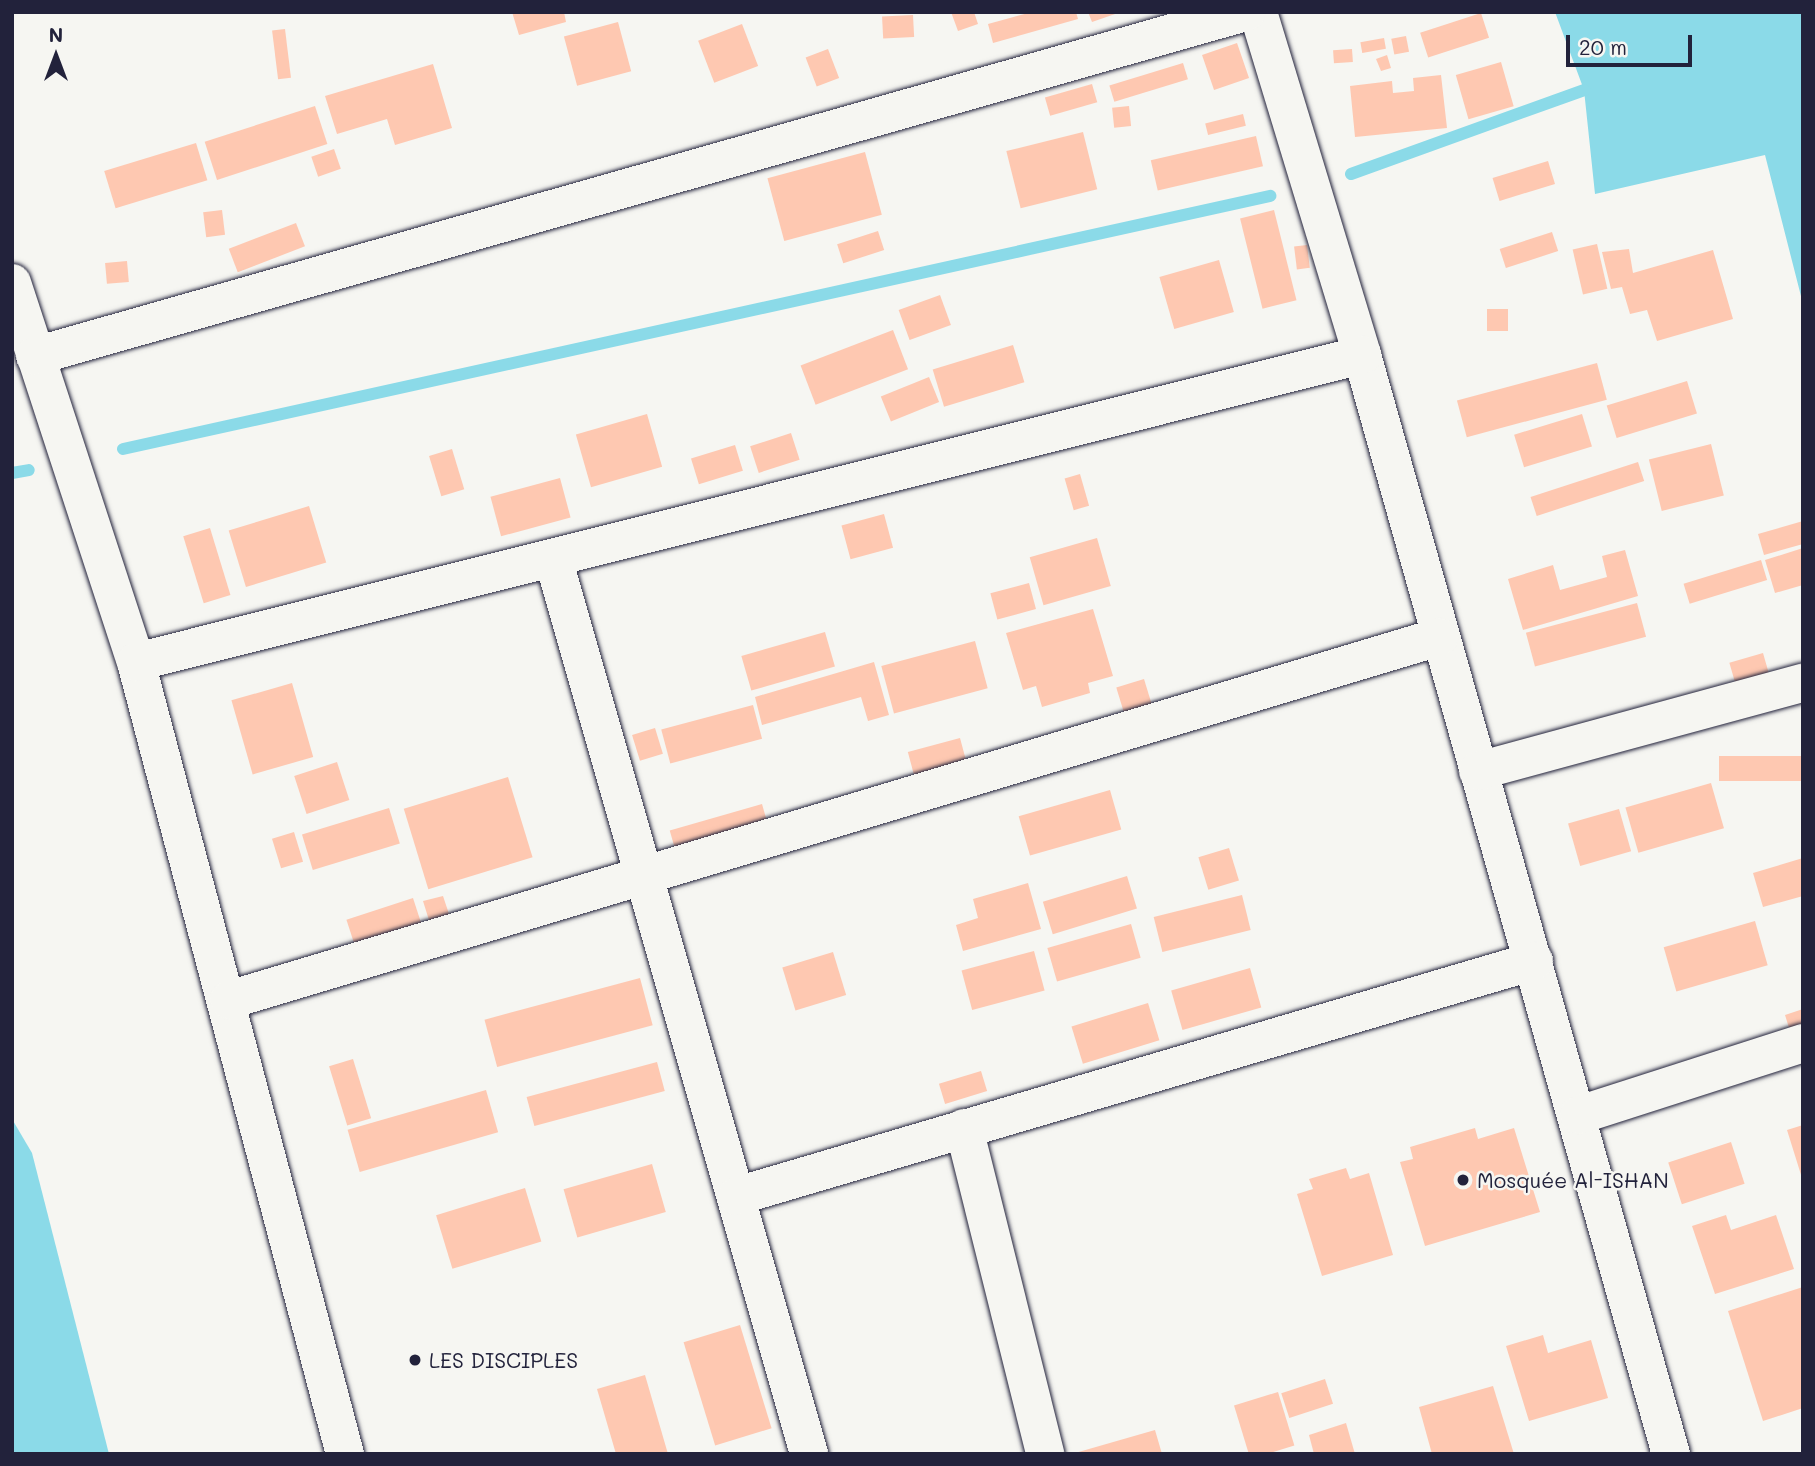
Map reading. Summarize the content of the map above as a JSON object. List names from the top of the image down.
{
  "places": ["Mosquée Al-ISHAN", "LES DISCIPLES"],
  "scale_bar": "20 m",
  "north": "top"
}
